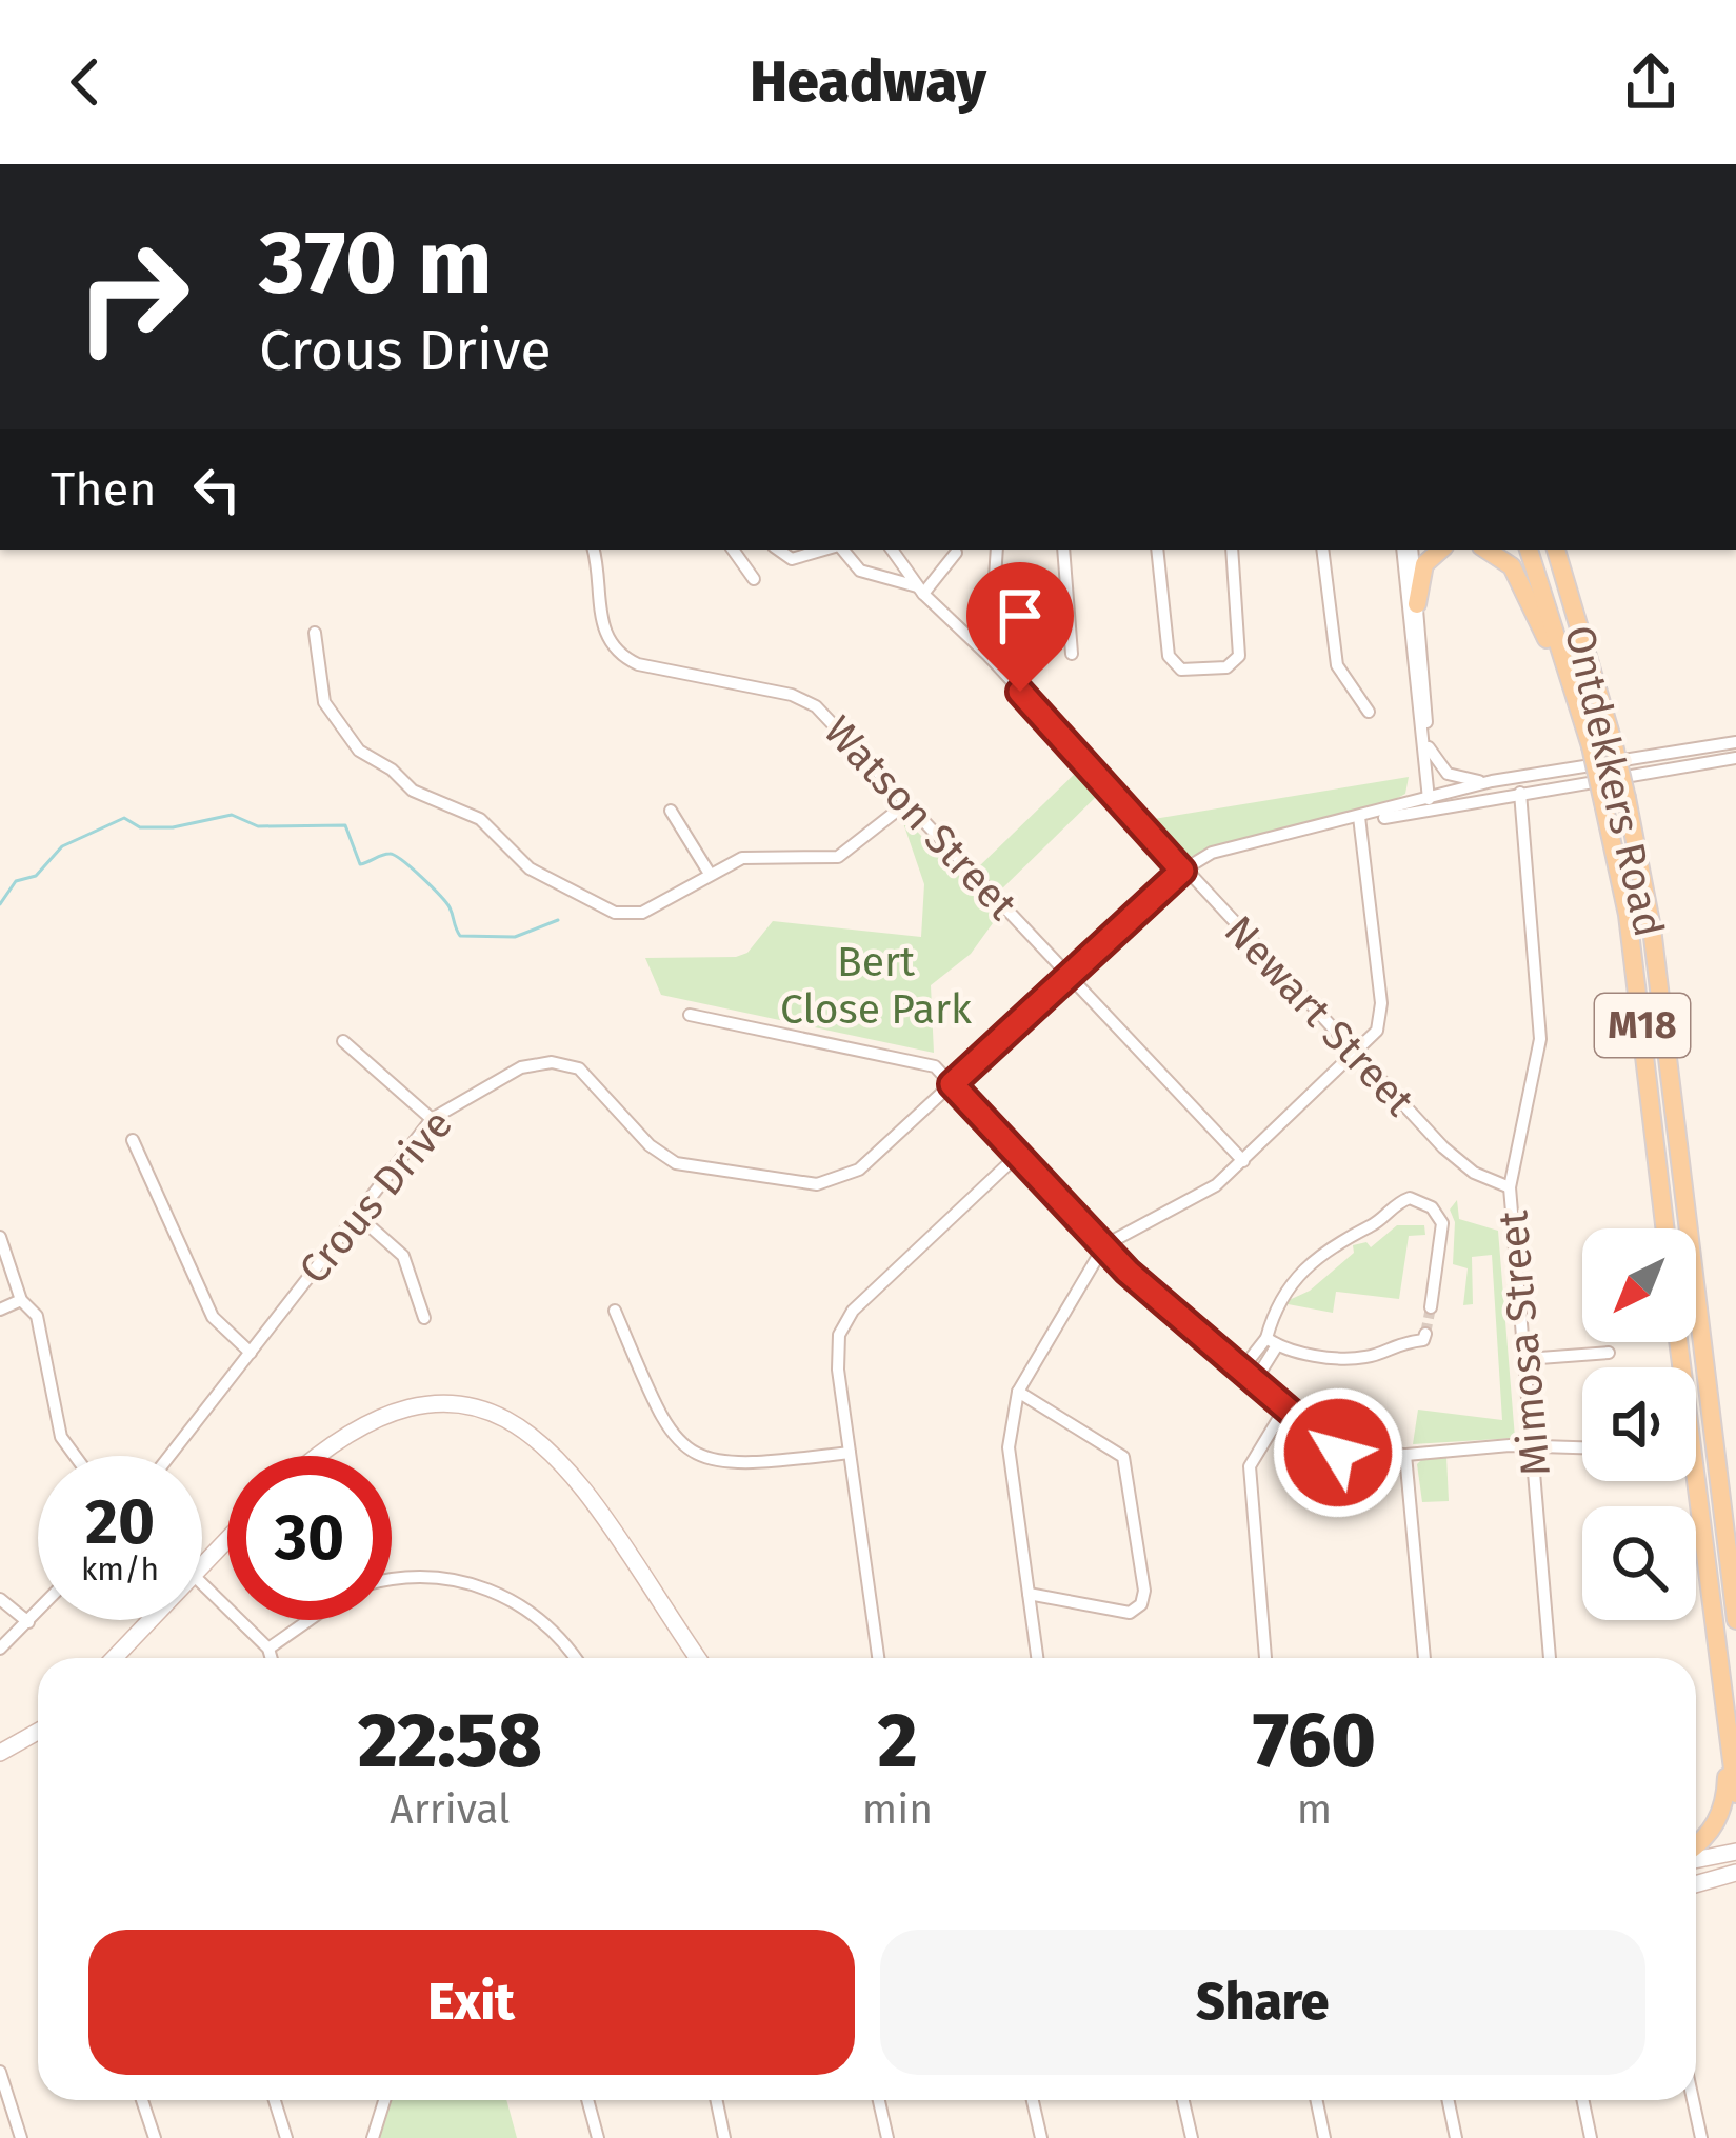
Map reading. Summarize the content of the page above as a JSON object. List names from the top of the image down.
{
  "streets": {
    "main road": ["Ontdekkers Road", "M18"],
    "street": [
      "Watson Street",
      "Newart Street",
      "Crous Drive",
      "Mimosa Street"
    ]
  },
  "crossings": [
    ["Watson Street", "Crous Drive"],
    ["Newart Street", "Crous Drive"],
    ["Newart Street", "Mimosa Street"],
    ["Crous Drive", "Mimosa Street"]
  ],
  "parks": ["Bert Close Park"],
  "north": "bottom left",
  "page": {
    "header": "Headway",
    "turn": ["370 m", "Crous Drive"],
    "then": "Then",
    "speed": "20 km/h",
    "limit": "30",
    "eta": [
      "22:58",
      "Arrival",
      "2",
      "min",
      "760",
      "m"
    ],
    "buttons": ["Exit", "Share"]
  }
}
